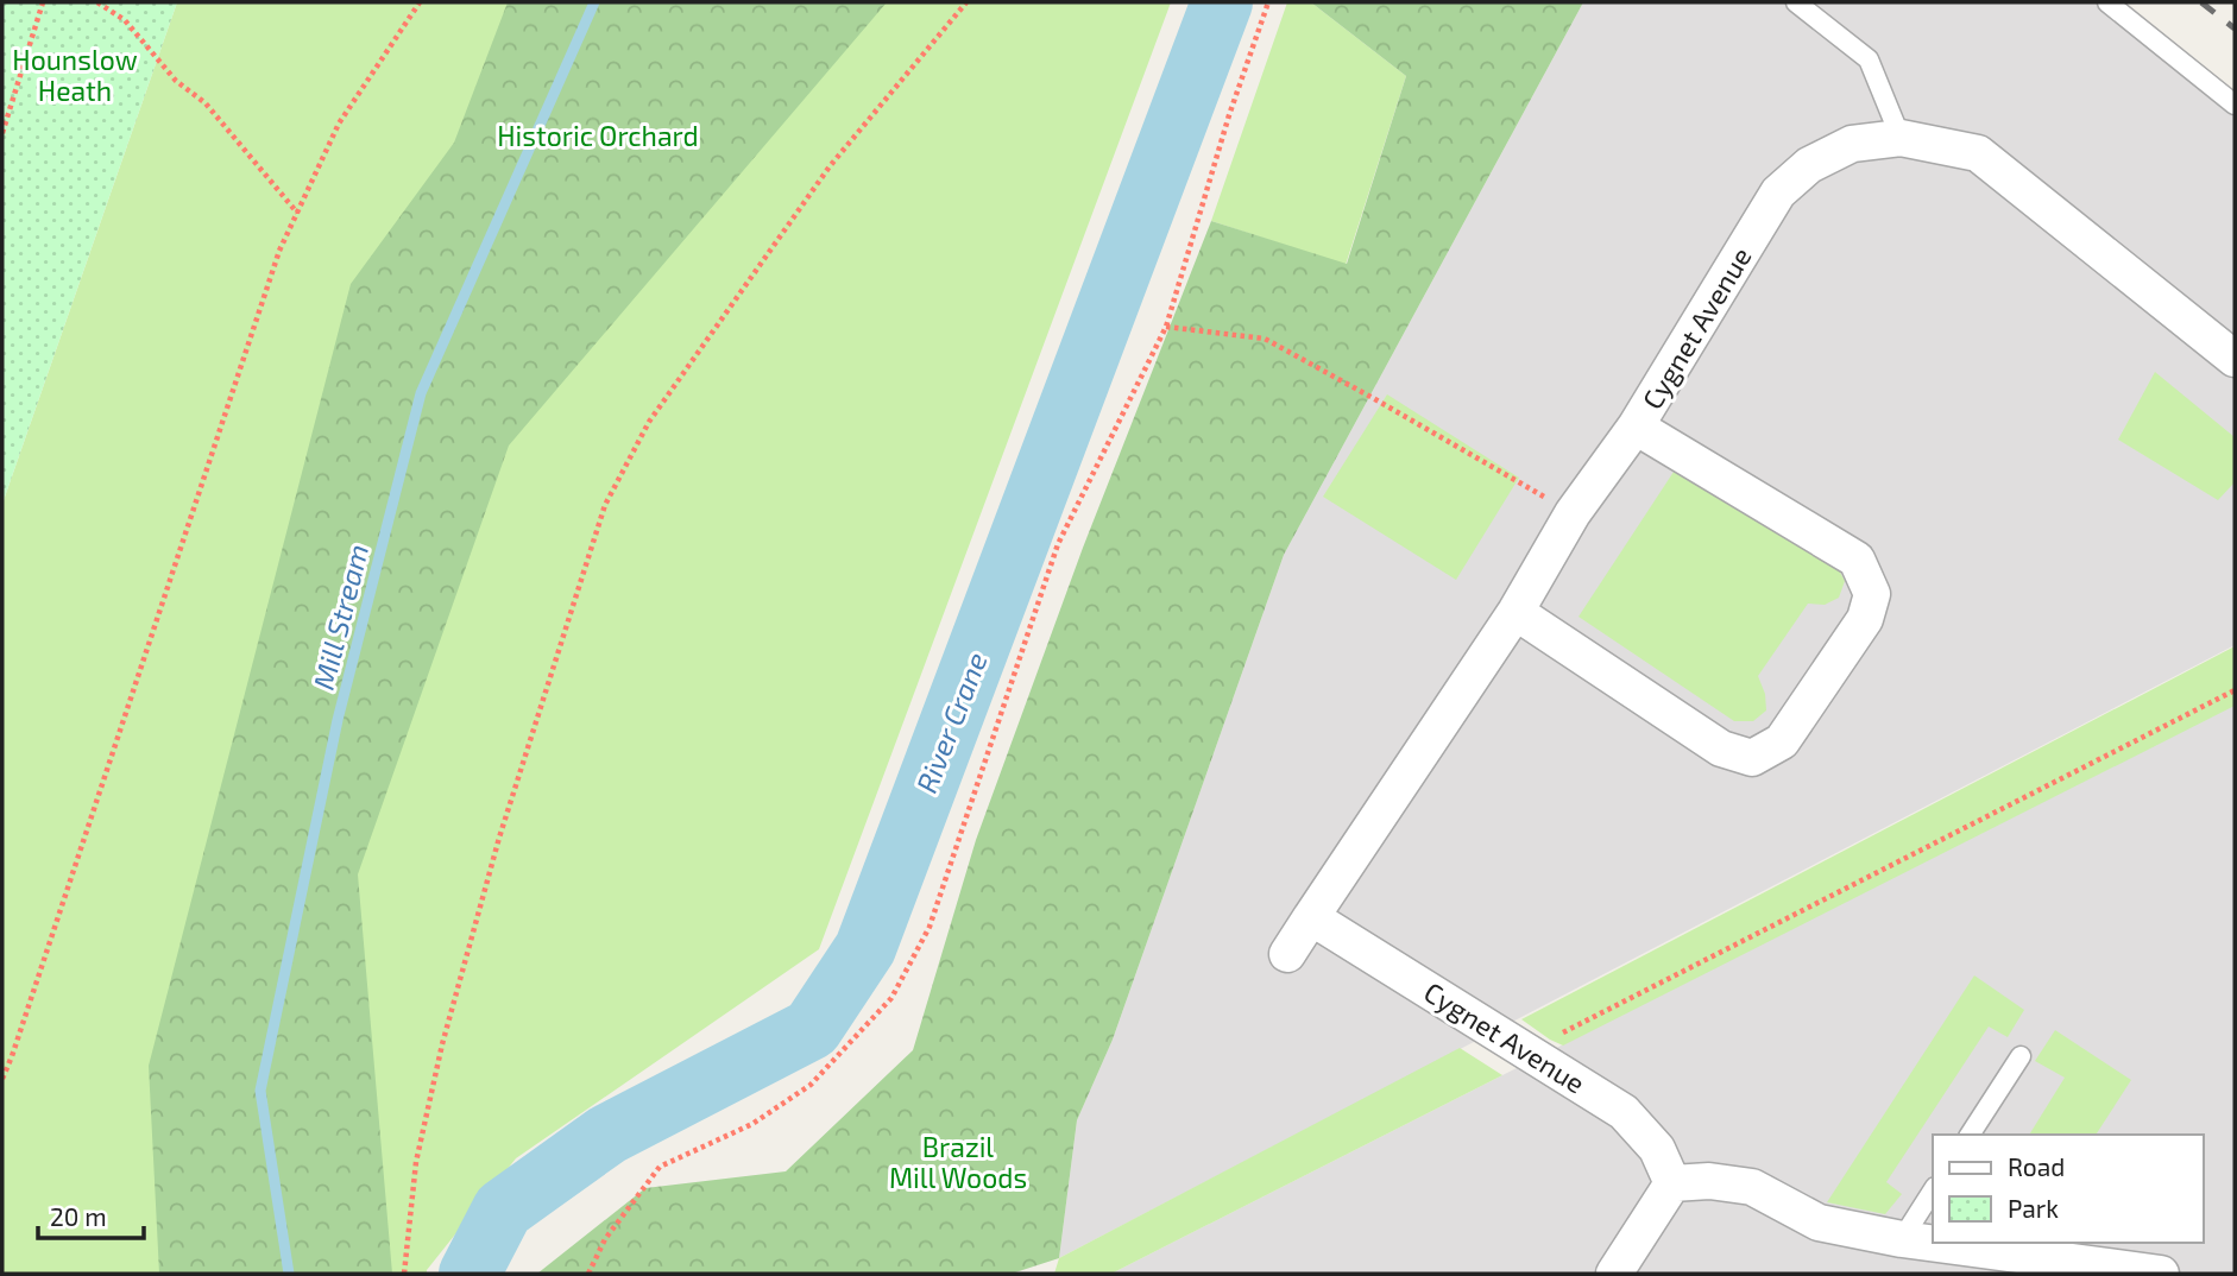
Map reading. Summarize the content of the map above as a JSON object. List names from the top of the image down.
{
  "streets": {
    "street": ["Cygnet Avenue"]
  },
  "water": ["Mill Stream", "River Crane"],
  "parks": ["Hounslow Heath", "Historic Orchard", "Brazil Mill Woods"],
  "legend": ["Road", "Park"],
  "scale_bar": "20 m"
}
